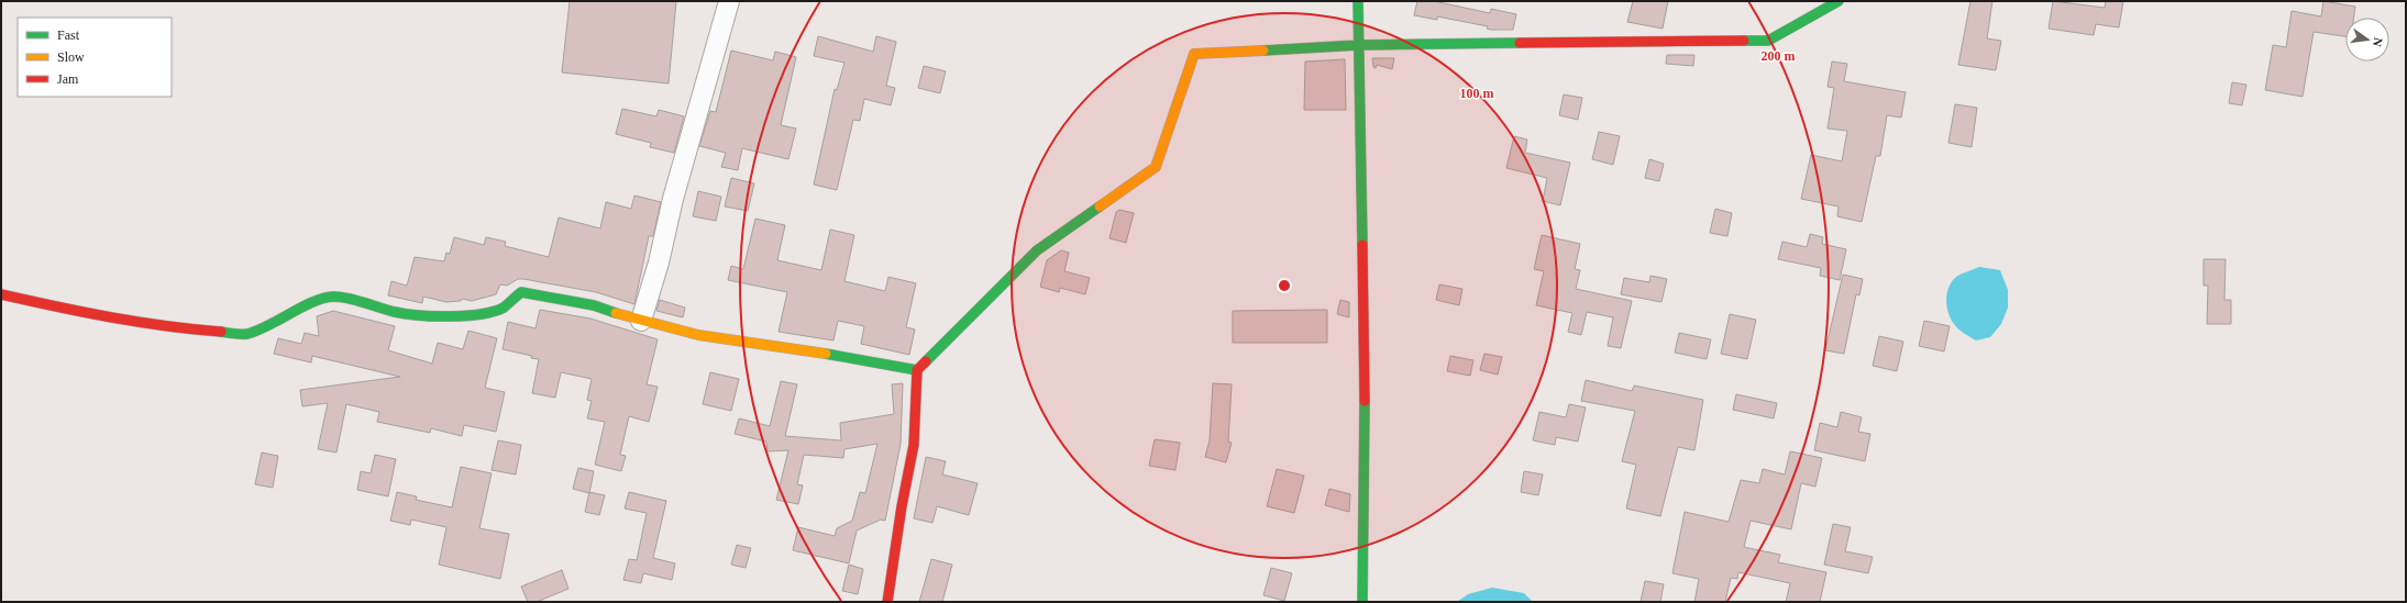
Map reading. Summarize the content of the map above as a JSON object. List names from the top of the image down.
{
  "legend": ["Fast", "Slow", "Jam"],
  "north": "right",
  "rings": ["200 m", "100 m"]
}
